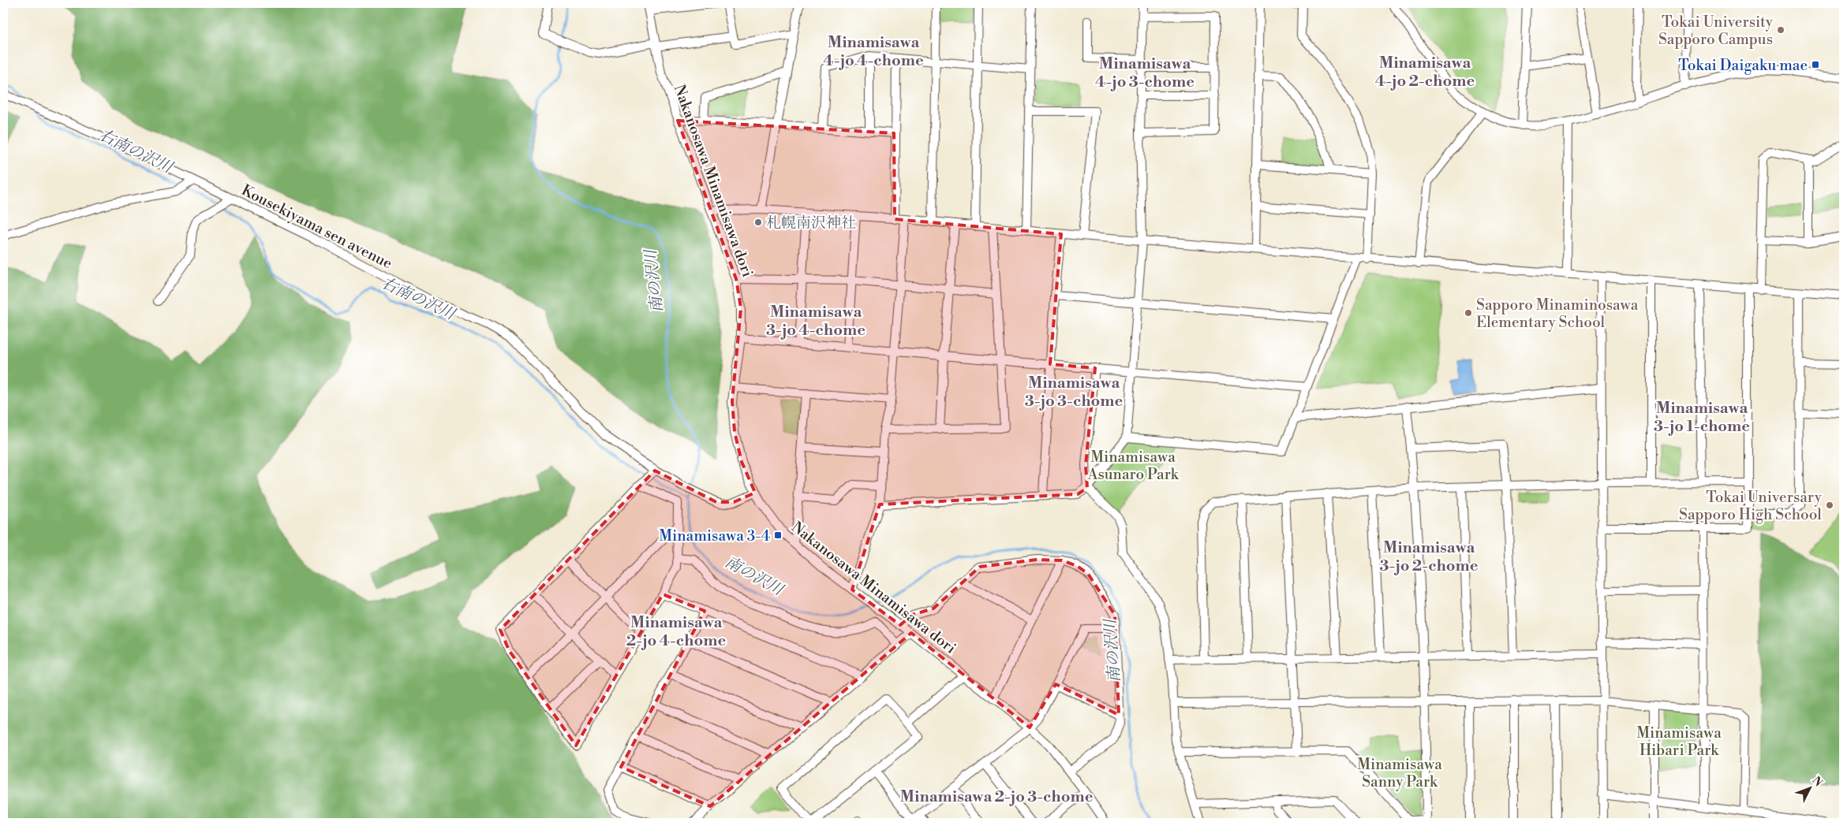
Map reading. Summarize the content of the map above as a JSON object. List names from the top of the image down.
{
  "streets": {
    "street": ["Nakanosawa Minamisawa dori", "Kousekiyama sen avenue"]
  },
  "crossings": [
    ["Nakanosawa Minamisawa dori", "Kousekiyama sen avenue"]
  ],
  "districts": [
    "Minamisawa 4-jo 4-chome",
    "Minamisawa 4-jo 2-chome",
    "Minamisawa 4-jo 3-chome",
    "Minamisawa 3-jo 4-chome",
    "Minamisawa 3-jo 3-chome",
    "Minamisawa 3-jo 1-chome",
    "Minamisawa 3-jo 2-chome",
    "Minamisawa 2-jo 4-chome",
    "Minamisawa 2-jo 3-chome"
  ],
  "water": ["右南の沢川", "南の沢川"],
  "parks": ["Minamisawa Asunaro Park", "Minamisawa Hibari Park", "Minamisawa Sanny Park"],
  "places": {
    "other": [
      "Tokai University Sapporo Campus",
      "札幌南沢神社",
      "Sapporo Minaminosawa Elementary School",
      "Tokai Universary Sapporo High School"
    ],
    "transit": ["Tokai Daigaku mae", "Minamisawa 3-4"]
  },
  "north": "top right"
}
